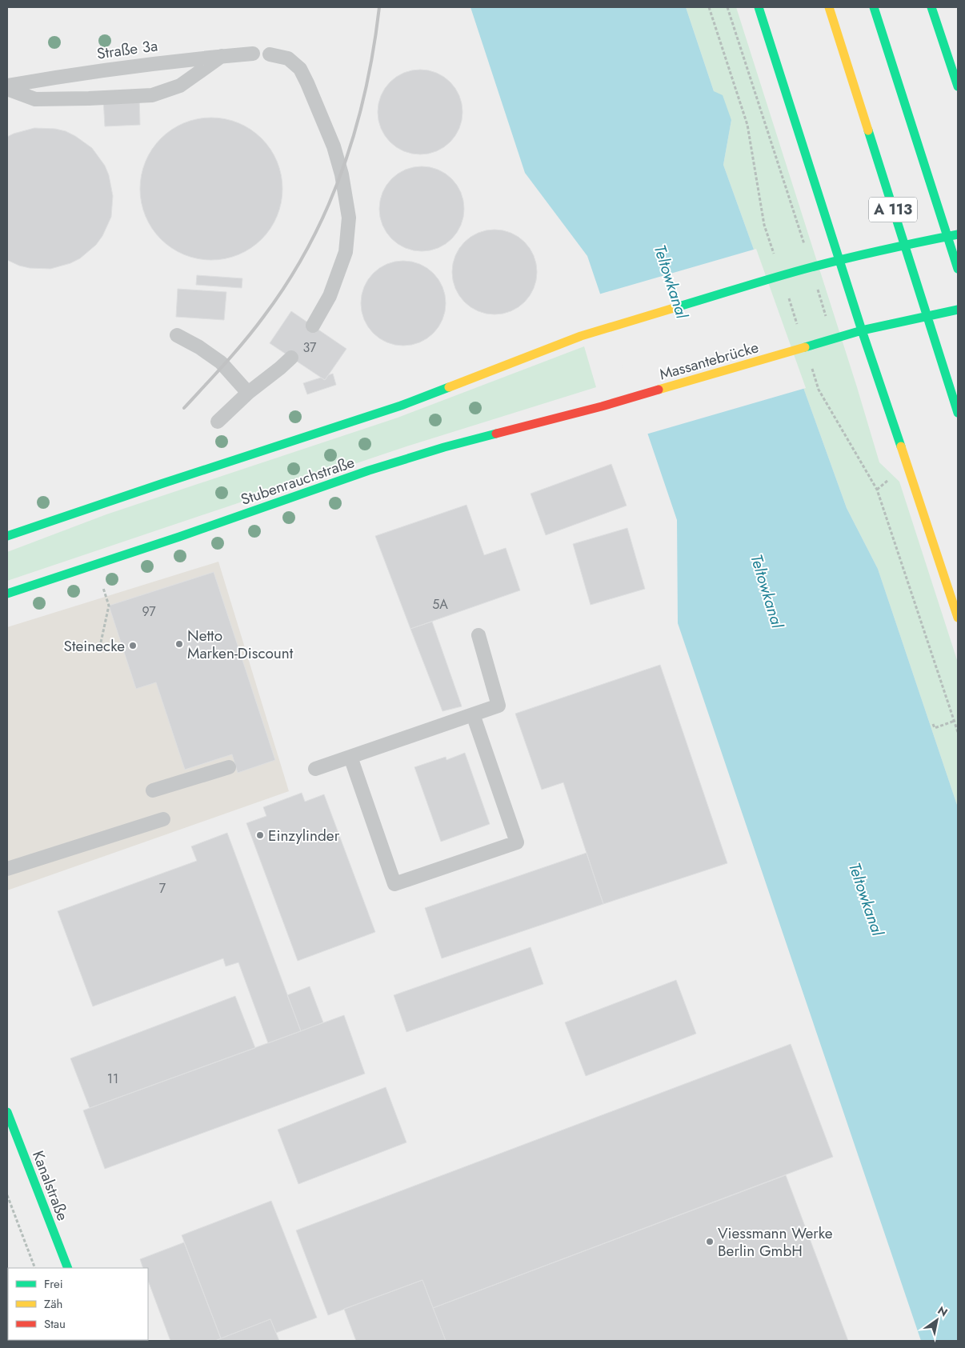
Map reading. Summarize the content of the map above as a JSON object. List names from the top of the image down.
{
  "streets": {
    "main road": [
      "A 113",
      "Massantebrücke",
      "Stubenrauchstraße",
      "Kanalstraße"
    ],
    "lane": ["Straße 3a"]
  },
  "crossings": [
    ["Massantebrücke", "Stubenrauchstraße"]
  ],
  "water": ["Teltowkanal"],
  "places": [
    "Netto Marken-Discount",
    "Steinecke",
    "Einzylinder",
    "Viessmann Werke Berlin GmbH"
  ],
  "house_numbers": [
    "37",
    "5A",
    "97",
    "7",
    "11"
  ],
  "legend": ["Frei", "Zäh", "Stau"],
  "north": "top right"
}
